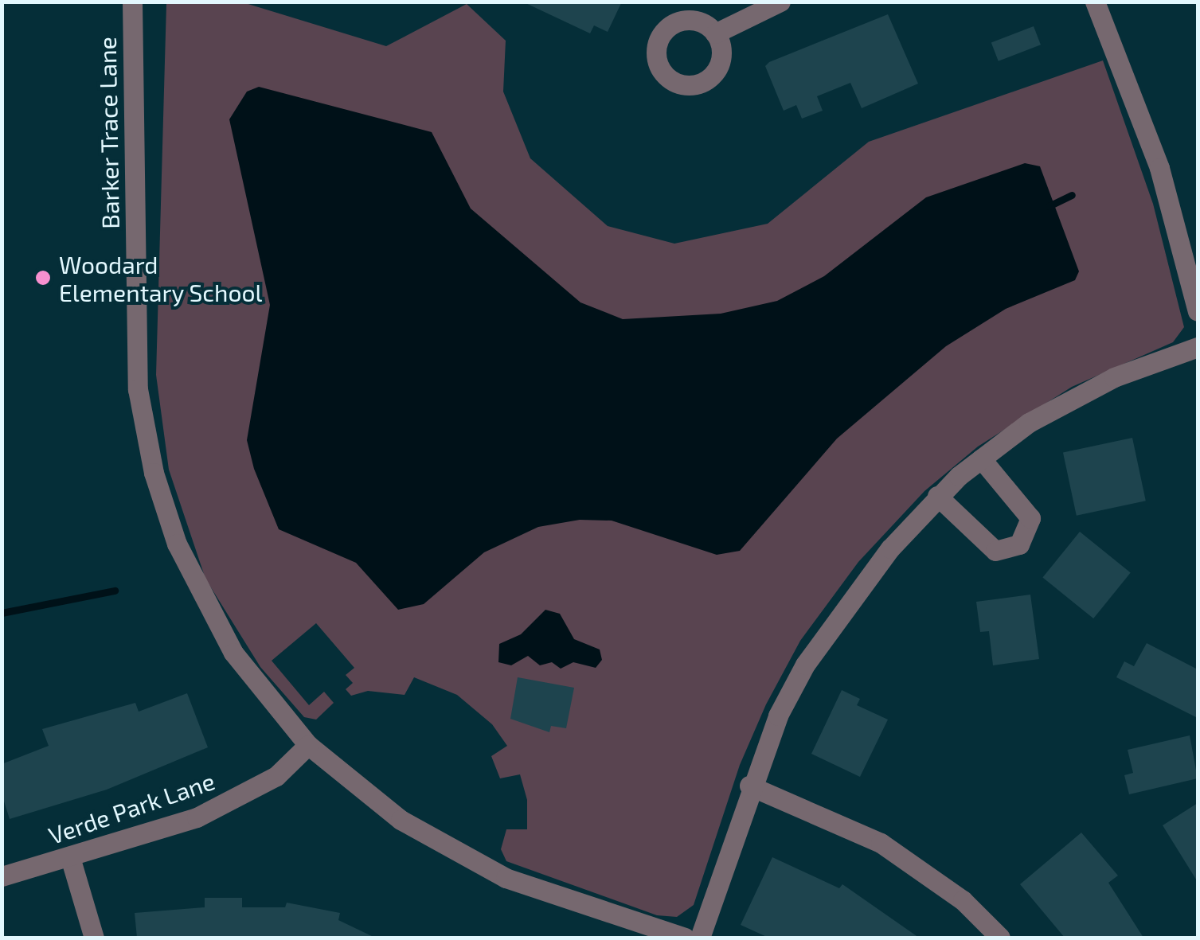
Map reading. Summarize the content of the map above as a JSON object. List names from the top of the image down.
{
  "streets": {
    "street": ["Barker Trace Lane", "Verde Park Lane"]
  },
  "crossings": [
    ["Barker Trace Lane", "Verde Park Lane"]
  ],
  "places": ["Woodard Elementary School"]
}
